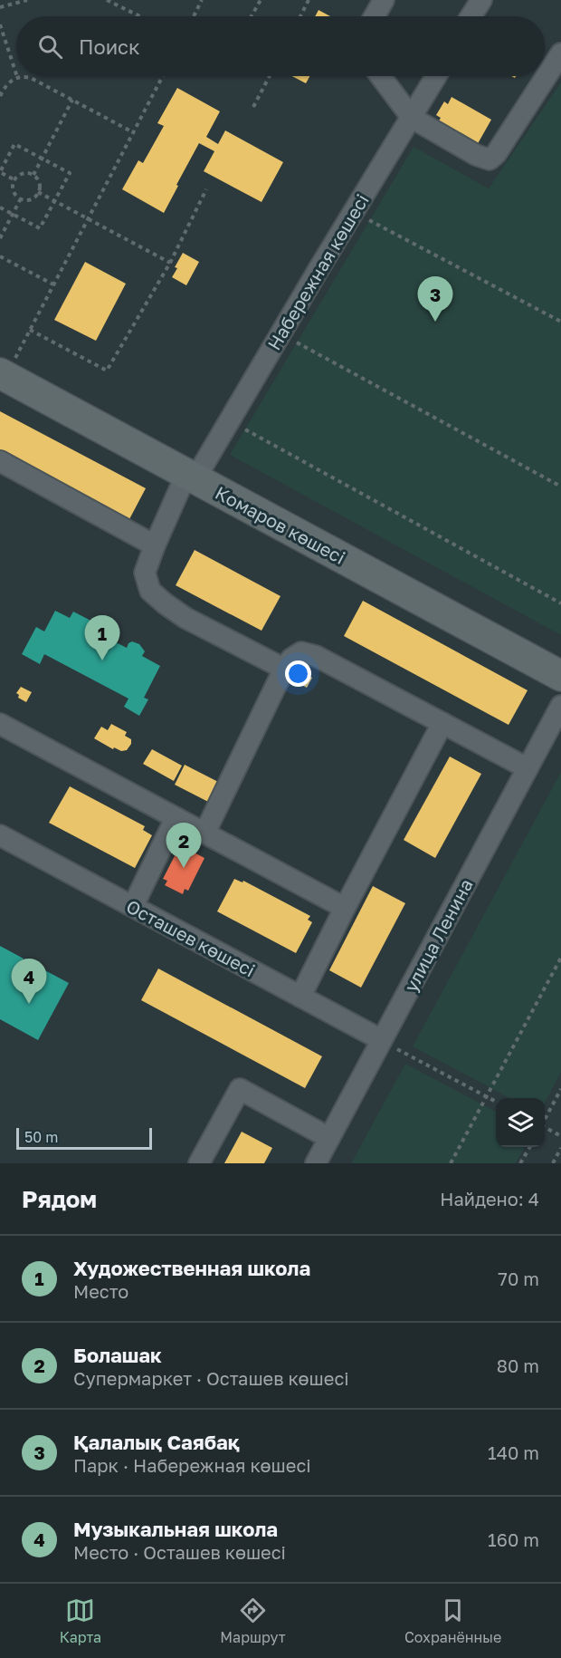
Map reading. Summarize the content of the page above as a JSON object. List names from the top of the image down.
{
  "streets": {
    "street": [
      "Набережная көшесі",
      "Комаров көшесі",
      "улица Ленина",
      "Осташев көшесі"
    ]
  },
  "crossings": [
    ["Набережная көшесі", "Комаров көшесі"],
    ["улица Ленина", "Осташев көшесі"]
  ],
  "scale_bar": "50 m",
  "page": {
    "search": "Поиск",
    "pins": [
      "3",
      "1",
      "2",
      "4"
    ],
    "scale": "50 m",
    "heading": ["Рядом", "Найдено: 4"],
    "list": [
      {
        "mark": "1",
        "name": "Художественная школа",
        "note": "Место",
        "value": "70 m"
      },
      {
        "mark": "2",
        "name": "Болашак",
        "note": "Супермаркет · Осташев көшесі",
        "value": "80 m"
      },
      {
        "mark": "3",
        "name": "Қалалық Саябақ",
        "note": "Парк · Набережная көшесі",
        "value": "140 m"
      },
      {
        "mark": "4",
        "name": "Музыкальная школа",
        "note": "Место · Осташев көшесі",
        "value": "160 m"
      }
    ],
    "nav": ["Карта", "Маршрут", "Сохранённые"]
  }
}
